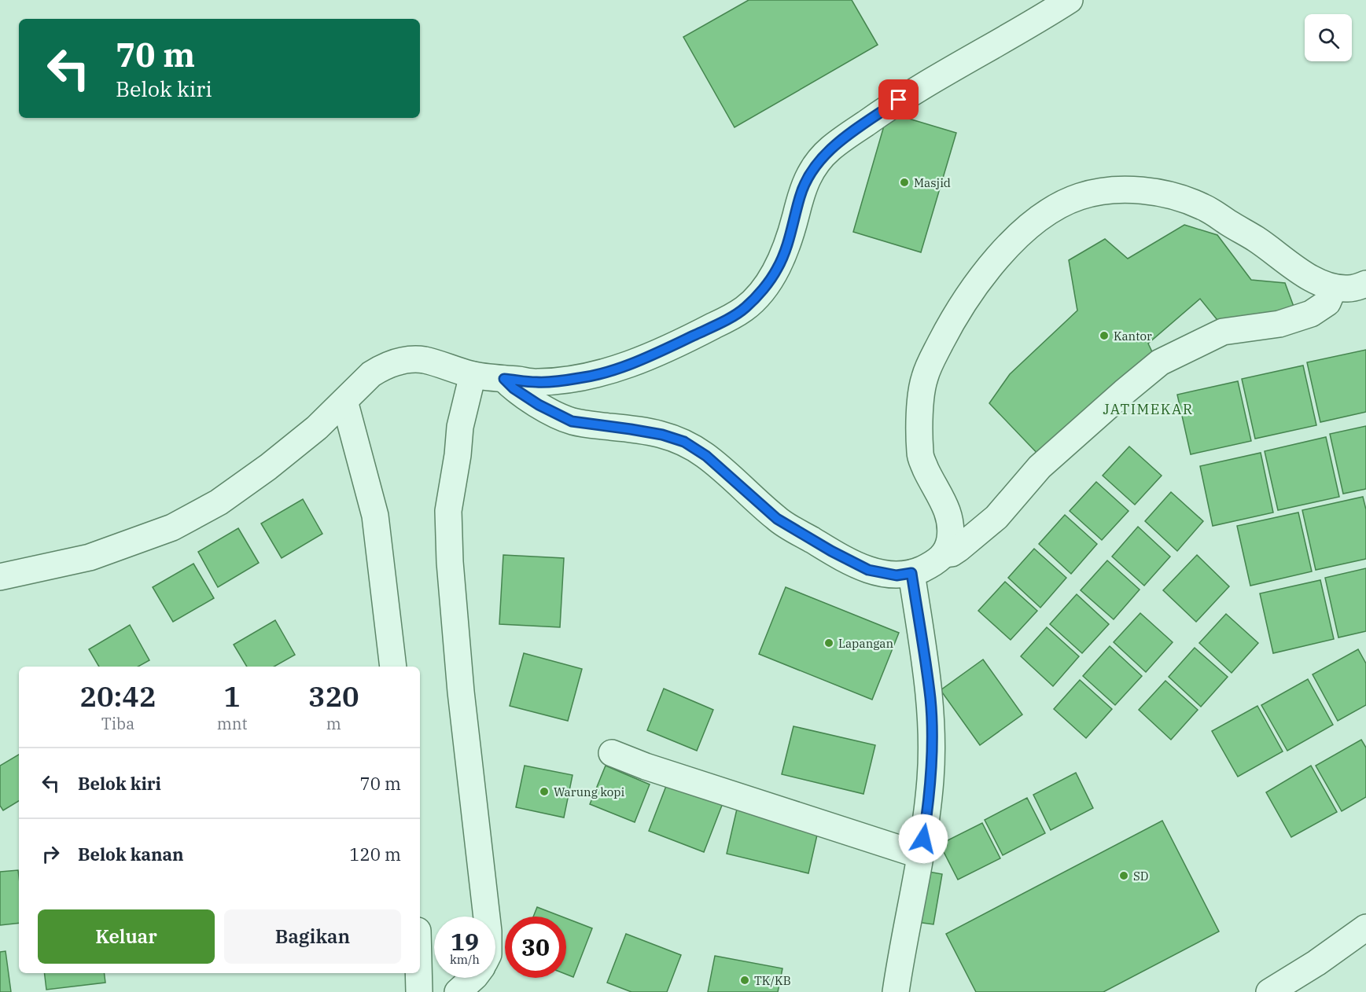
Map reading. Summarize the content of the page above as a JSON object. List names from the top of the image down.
{
  "districts": ["JATIMEKAR"],
  "places": [
    "Masjid",
    "Kantor",
    "Lapangan",
    "Warung kopi",
    "SD",
    "TK/KB"
  ],
  "page": {
    "turn": ["70 m", "Belok kiri"],
    "eta": [
      "20:42",
      "Tiba",
      "1",
      "mnt",
      "320",
      "m"
    ],
    "list": [
      {
        "name": "Belok kiri",
        "value": "70 m"
      },
      {
        "name": "Belok kanan",
        "value": "120 m"
      }
    ],
    "buttons": ["Keluar", "Bagikan"],
    "speed": "19 km/h",
    "limit": "30"
  }
}
